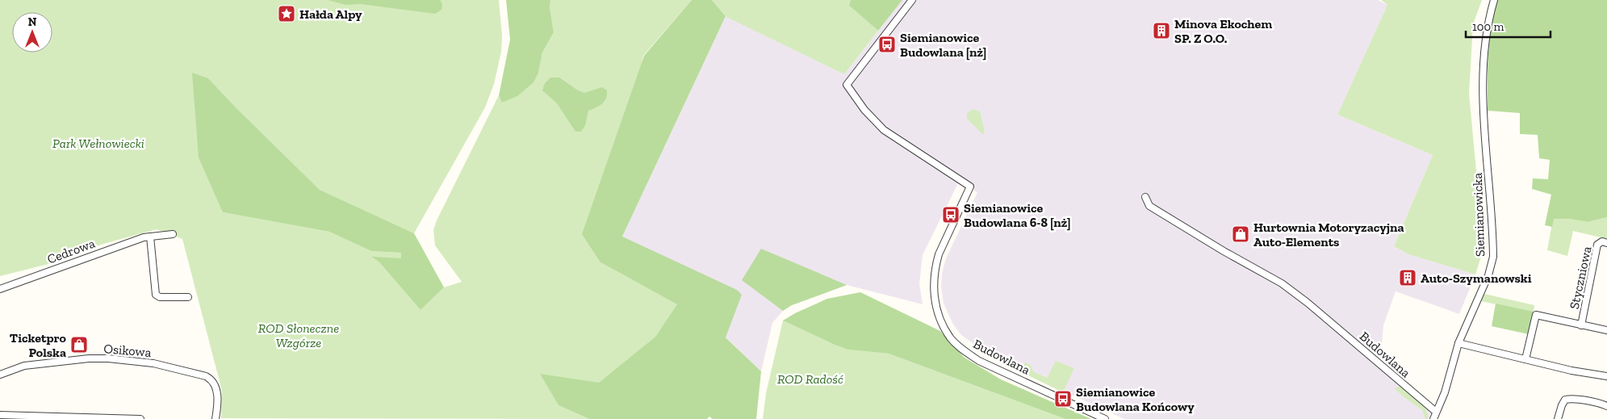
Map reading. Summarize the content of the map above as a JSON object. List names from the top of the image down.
{
  "streets": {
    "street": [
      "Siemianowicka",
      "Cedrowa",
      "Styczniowa",
      "Osikowa",
      "Budowlana"
    ]
  },
  "crossings": [
    ["Siemianowicka", "Budowlana"]
  ],
  "parks": ["Park Wełnowiecki", "ROD Słoneczne Wzgórze", "ROD Radość"],
  "places": {
    "place": ["Hałda Alpy"],
    "building": ["Minova Ekochem SP. Z O.O.", "Auto-Szymanowski"],
    "bus stop": ["Siemianowice Budowlana [nż]", "Siemianowice Budowlana 6-8 [nż]", "Siemianowice Budowlana Końcowy"],
    "shop": ["Hurtownia Motoryzacyjna Auto-Elements", "Ticketpro Polska"]
  },
  "scale_bar": "100 m",
  "north": "top"
}
